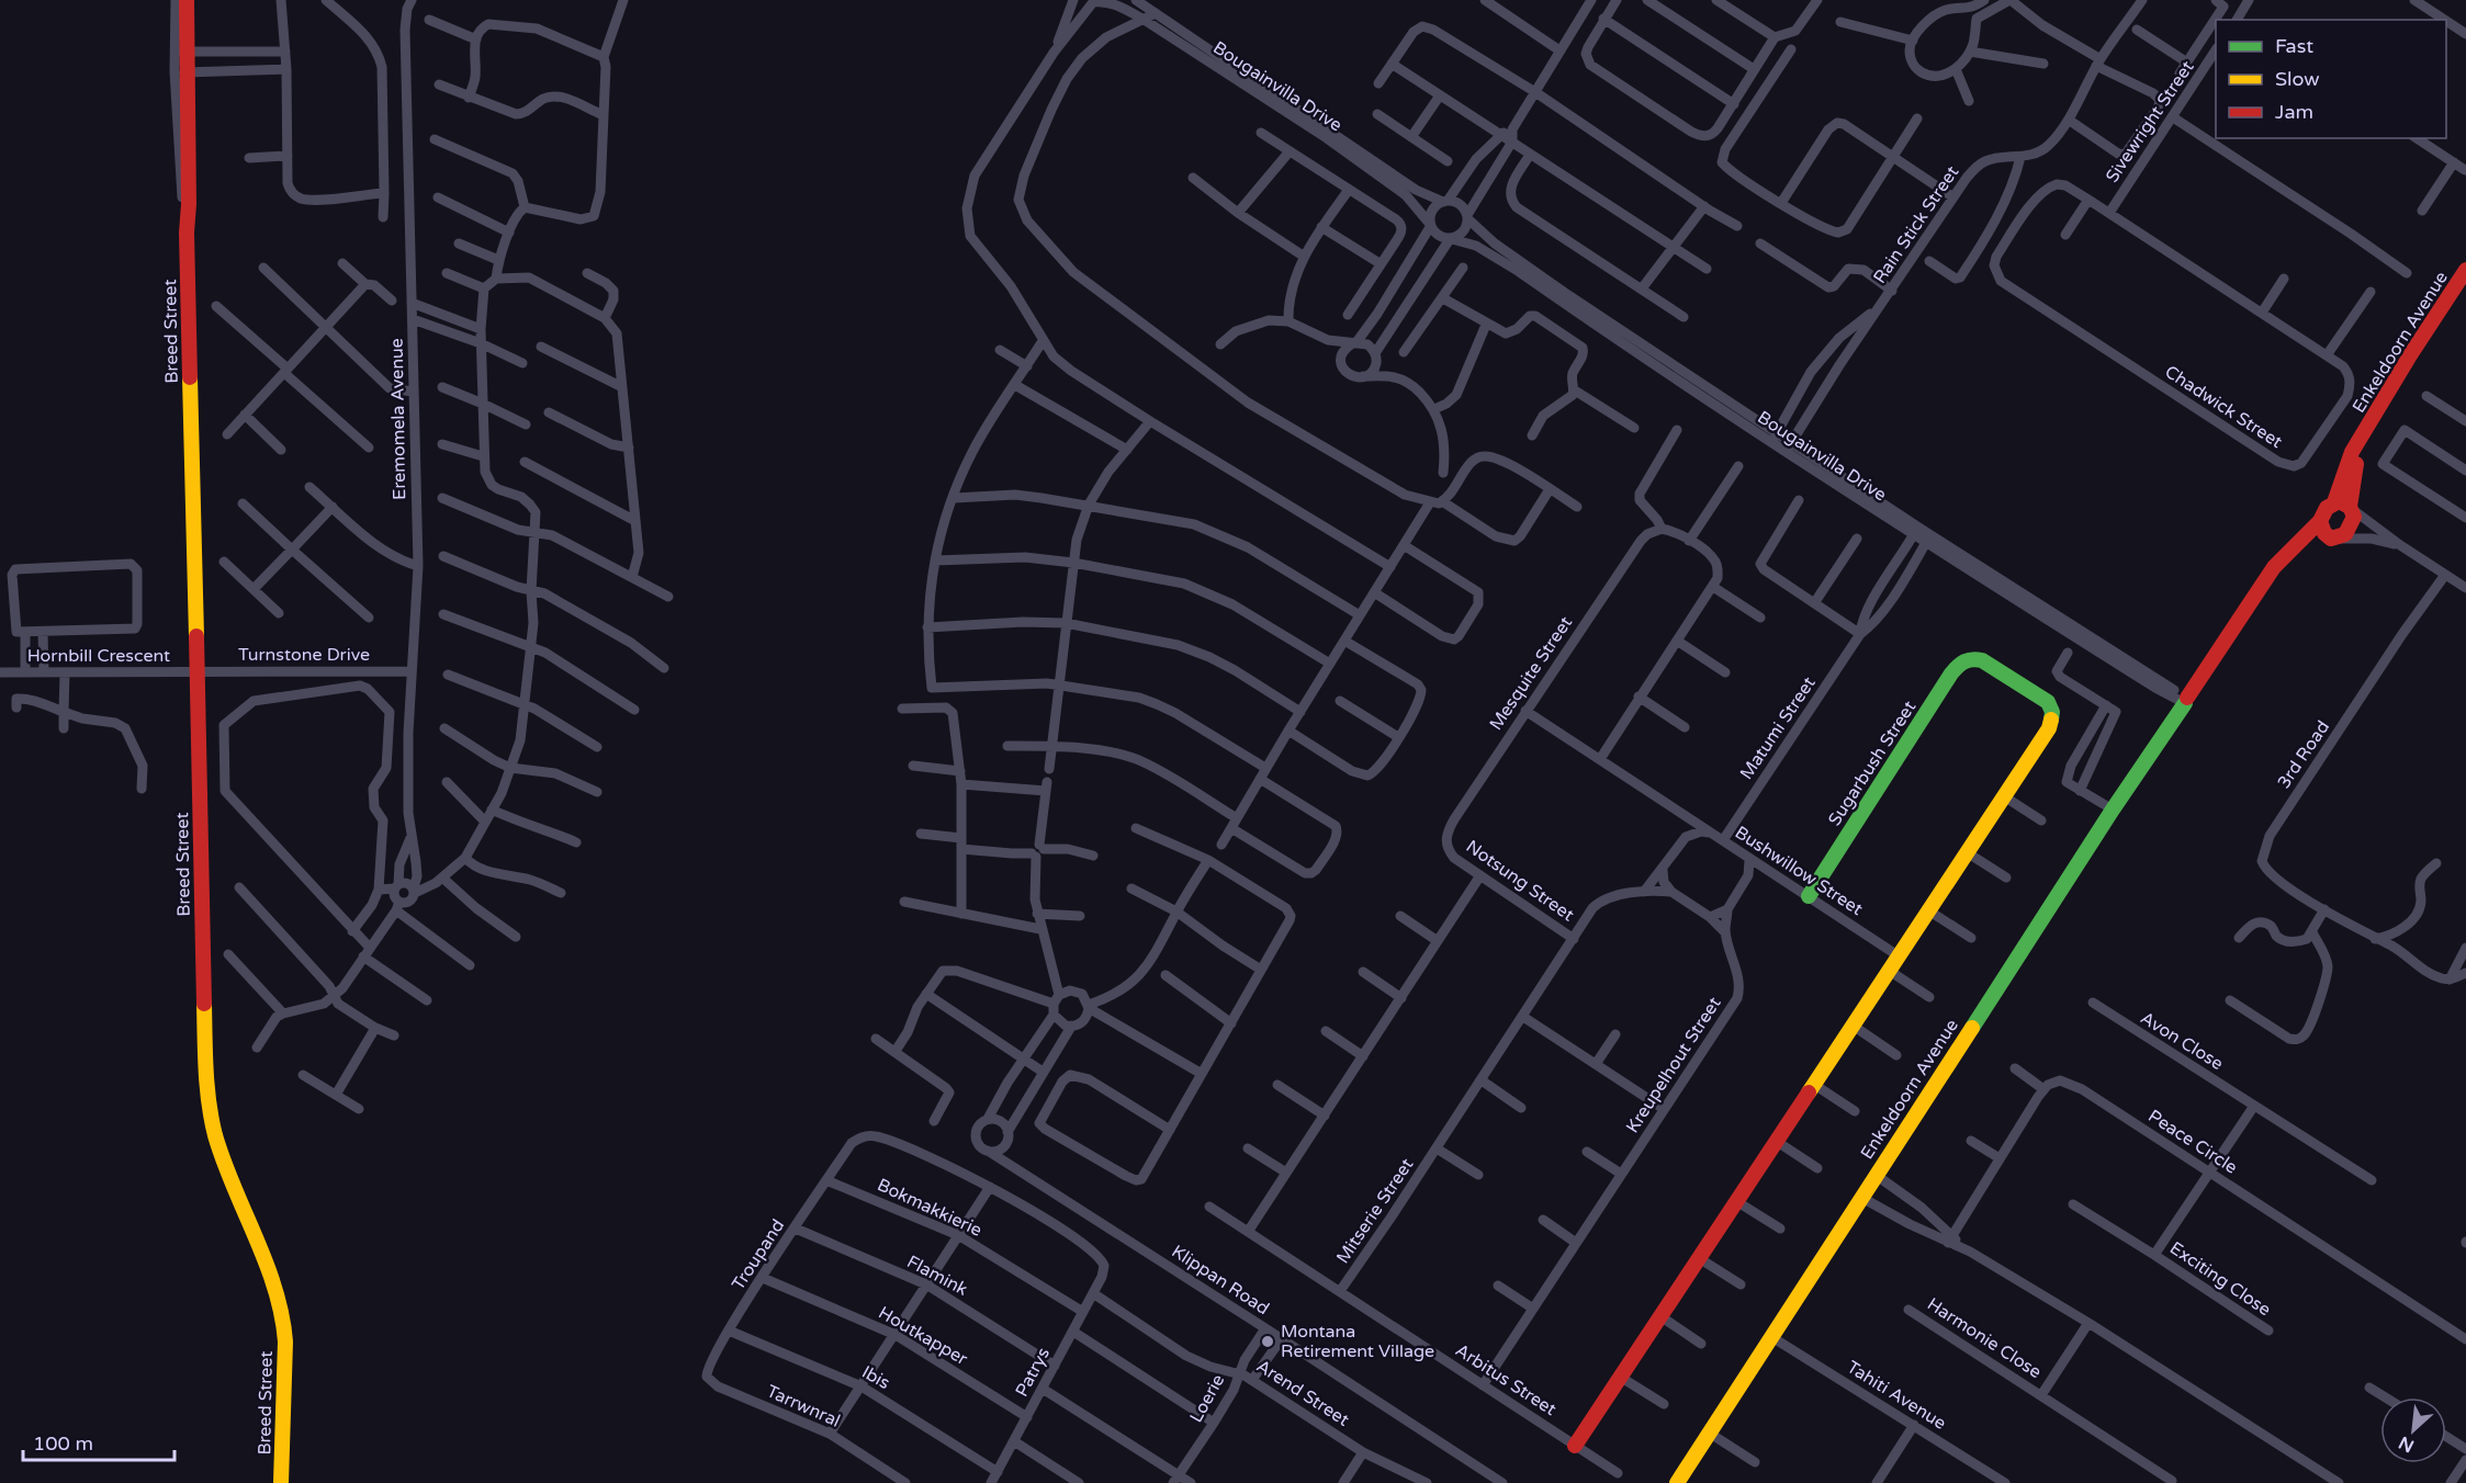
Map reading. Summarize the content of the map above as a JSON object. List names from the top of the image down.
{
  "streets": {
    "street": [
      "Bougainvilla Drive",
      "Sivewright Street",
      "Rain Stick Street",
      "Breed Street",
      "Enkeldoorn Avenue",
      "Chadwick Street",
      "Eremomela Avenue",
      "Turnstone Drive",
      "Hornbill Crescent",
      "Mesquite Street",
      "Matumi Street",
      "3rd Road",
      "Sugarbush Street",
      "Bushwillow Street",
      "Notsung Street",
      "Avon Close",
      "Kreupelhout Street",
      "Peace Circle",
      "Bokmakkierie",
      "Mitserie Street",
      "Troupand",
      "Flamink",
      "Exciting Close",
      "Klippan Road",
      "Houtkapper",
      "Harmonie Close",
      "Patrys",
      "Ibis",
      "Arbitus Street",
      "Arend Street",
      "Tahiti Avenue",
      "Loerie",
      "Tarrwnral"
    ]
  },
  "crossings": [
    ["Bougainvilla Drive", "Rain Stick Street"],
    ["Bougainvilla Drive", "Enkeldoorn Avenue"],
    ["Bougainvilla Drive", "Matumi Street"],
    ["Sivewright Street", "Chadwick Street"],
    ["Breed Street", "Turnstone Drive"],
    ["Breed Street", "Hornbill Crescent"],
    ["Enkeldoorn Avenue", "Tahiti Avenue"],
    ["Eremomela Avenue", "Turnstone Drive"],
    ["Turnstone Drive", "Hornbill Crescent"],
    ["Mesquite Street", "Bushwillow Street"],
    ["Mesquite Street", "Notsung Street"],
    ["Matumi Street", "Bushwillow Street"],
    ["Matumi Street", "Kreupelhout Street"],
    ["Sugarbush Street", "Bushwillow Street"],
    ["Bushwillow Street", "Kreupelhout Street"],
    ["Notsung Street", "Kreupelhout Street"],
    ["Notsung Street", "Mitserie Street"],
    ["Kreupelhout Street", "Mitserie Street"],
    ["Kreupelhout Street", "Arbitus Street"],
    ["Peace Circle", "Exciting Close"],
    ["Bokmakkierie", "Troupand"],
    ["Bokmakkierie", "Patrys"],
    ["Mitserie Street", "Arbitus Street"],
    ["Troupand", "Flamink"],
    ["Troupand", "Houtkapper"],
    ["Troupand", "Patrys"],
    ["Troupand", "Ibis"],
    ["Troupand", "Tarrwnral"],
    ["Flamink", "Patrys"],
    ["Klippan Road", "Loerie"],
    ["Houtkapper", "Patrys"],
    ["Patrys", "Ibis"],
    ["Patrys", "Arend Street"],
    ["Arend Street", "Loerie"]
  ],
  "places": ["Montana Retirement Village"],
  "legend": ["Fast", "Slow", "Jam"],
  "scale_bar": "100 m",
  "north": "bottom left"
}
